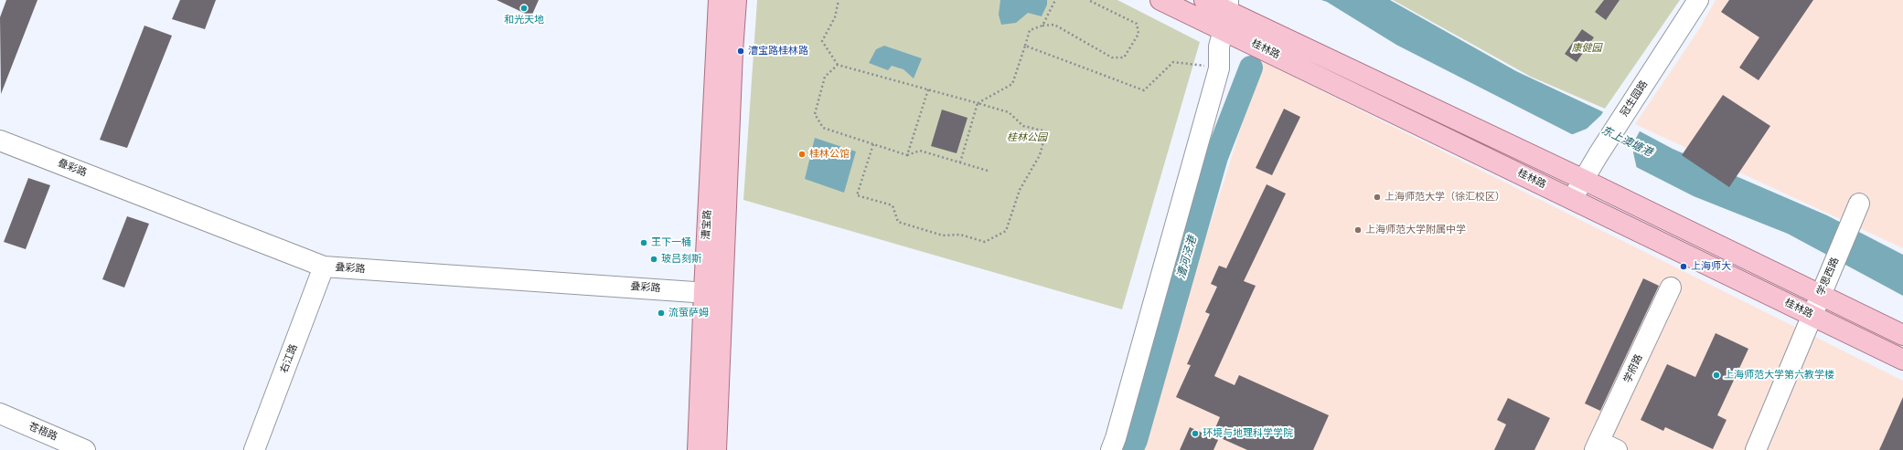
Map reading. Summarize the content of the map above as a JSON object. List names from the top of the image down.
{
  "streets": {
    "main road": ["桂林路", "漕宝路"],
    "street": [
      "冠生园路",
      "叠彩路",
      "学思西路",
      "右江路",
      "学府路",
      "苍梧路"
    ]
  },
  "crossings": [
    ["桂林路", "冠生园路"],
    ["桂林路", "学思西路"],
    ["叠彩路", "漕宝路"],
    ["叠彩路", "右江路"]
  ],
  "water": ["东上澳塘港", "漕河泾港"],
  "parks": ["康健园", "桂林公园"],
  "places": [
    "和光天地",
    "漕宝路桂林路",
    "桂林公馆",
    "上海师范大学（徐汇校区）",
    "上海师范大学附属中学",
    "王下一桶",
    "玻吕刻斯",
    "上海师大",
    "流萤萨姆",
    "上海师范大学第六教学楼",
    "环境与地理科学学院"
  ]
}
